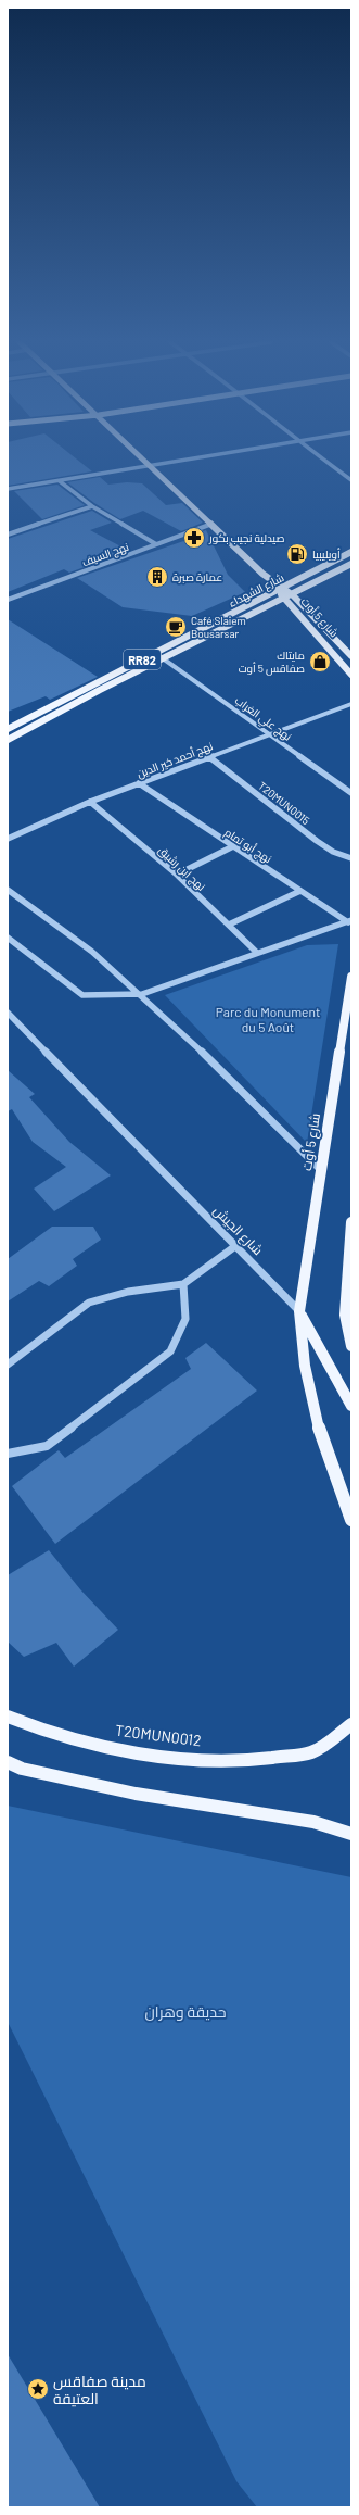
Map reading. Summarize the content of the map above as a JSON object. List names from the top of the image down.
{
  "streets": {
    "main road": [
      "شارع الشهداء",
      "شارع 5 أوت",
      "RR82",
      "T20MUN0012"
    ],
    "street": [
      "نهج السيف",
      "نهج علي الغراب",
      "نهج أحمد خير الدين",
      "T20MUN0015",
      "نهج أبو تمام",
      "نهج ابن رشيق",
      "شارع الجيش"
    ]
  },
  "crossings": [
    ["نهج السيف", "شارع 5 أوت"],
    ["شارع الشهداء", "شارع 5 أوت"],
    ["شارع الشهداء", "نهج علي الغراب"],
    ["شارع 5 أوت", "شارع الجيش"],
    ["نهج علي الغراب", "نهج أحمد خير الدين"],
    ["نهج أحمد خير الدين", "T20MUN0015"],
    ["نهج أحمد خير الدين", "نهج أبو تمام"],
    ["نهج أحمد خير الدين", "نهج ابن رشيق"]
  ],
  "parks": ["Parc du Monument du 5 Août", "حديقة وهران"],
  "places": {
    "pharmacy": ["صيدلية نجيب بكور"],
    "fuel station": ["أويليبيا"],
    "building": ["عمارة صبرة"],
    "cafe": ["Café Slaiem Bousarsar"],
    "shop": ["مايتاك صفاقس 5 أوت"],
    "place": ["مدينة صفاقس العتيقة"]
  }
}
